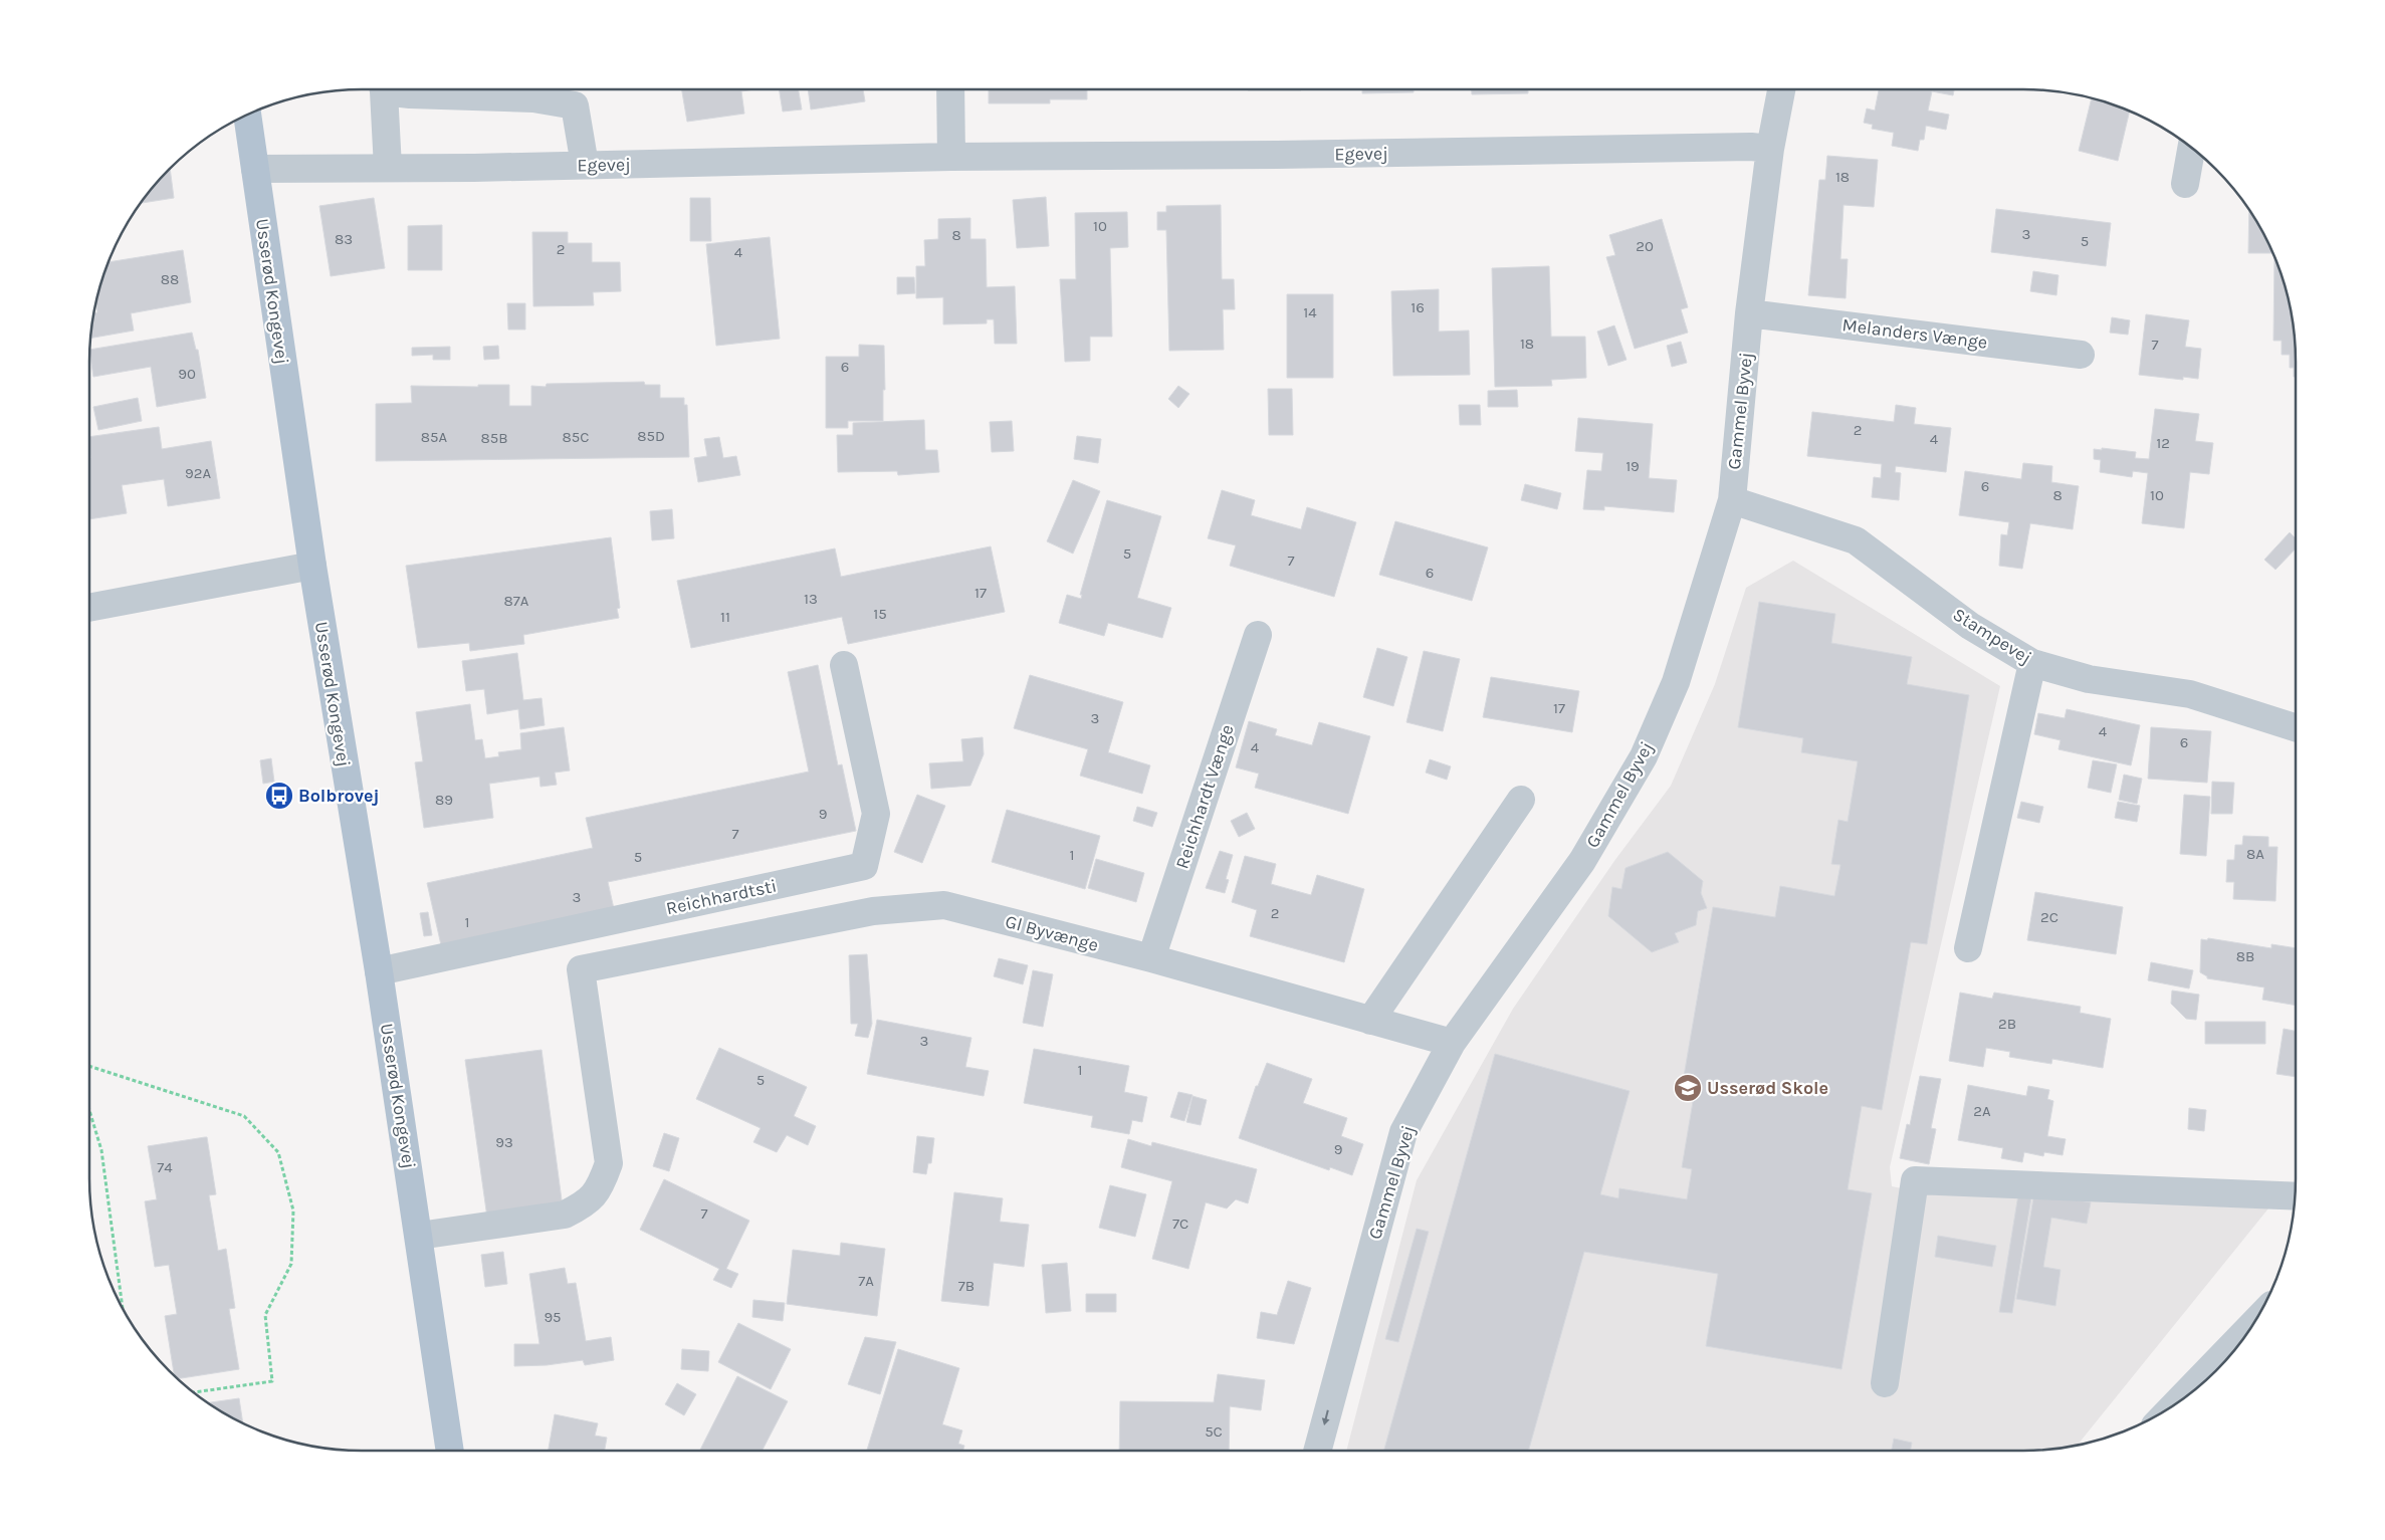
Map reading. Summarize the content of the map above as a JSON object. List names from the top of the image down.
{
  "streets": {
    "main road": ["Usserød Kongevej"],
    "street": [
      "Egevej",
      "Melanders Vænge",
      "Gammel Byvej",
      "Stampevej",
      "Reichhardt Vænge",
      "Reichhardtsti",
      "Gl Byvænge"
    ]
  },
  "crossings": [
    ["Egevej", "Usserød Kongevej"],
    ["Egevej", "Gammel Byvej"],
    ["Usserød Kongevej", "Reichhardtsti"],
    ["Usserød Kongevej", "Gl Byvænge"],
    ["Melanders Vænge", "Gammel Byvej"],
    ["Gammel Byvej", "Stampevej"],
    ["Gammel Byvej", "Gl Byvænge"],
    ["Reichhardt Vænge", "Gl Byvænge"]
  ],
  "places": {
    "bus stop": ["Bolbrovej"],
    "school or university": ["Usserød Skole"]
  },
  "house_numbers": [
    "18",
    "10",
    "3",
    "8",
    "83",
    "5",
    "20",
    "2",
    "4",
    "88",
    "16",
    "14",
    "18",
    "7",
    "6",
    "90",
    "2",
    "85D",
    "85A",
    "85C",
    "85B",
    "4",
    "12",
    "19",
    "92A",
    "6",
    "8",
    "10",
    "5",
    "7",
    "6",
    "17",
    "13",
    "87A",
    "15",
    "11",
    "17",
    "3",
    "4",
    "6",
    "4",
    "89",
    "9",
    "7",
    "8A",
    "1",
    "5",
    "3",
    "2",
    "2C",
    "1",
    "8B",
    "2B",
    "3",
    "1",
    "5",
    "2A",
    "93",
    "9",
    "74",
    "7",
    "7C",
    "7A",
    "7B",
    "95",
    "5C"
  ]
}
